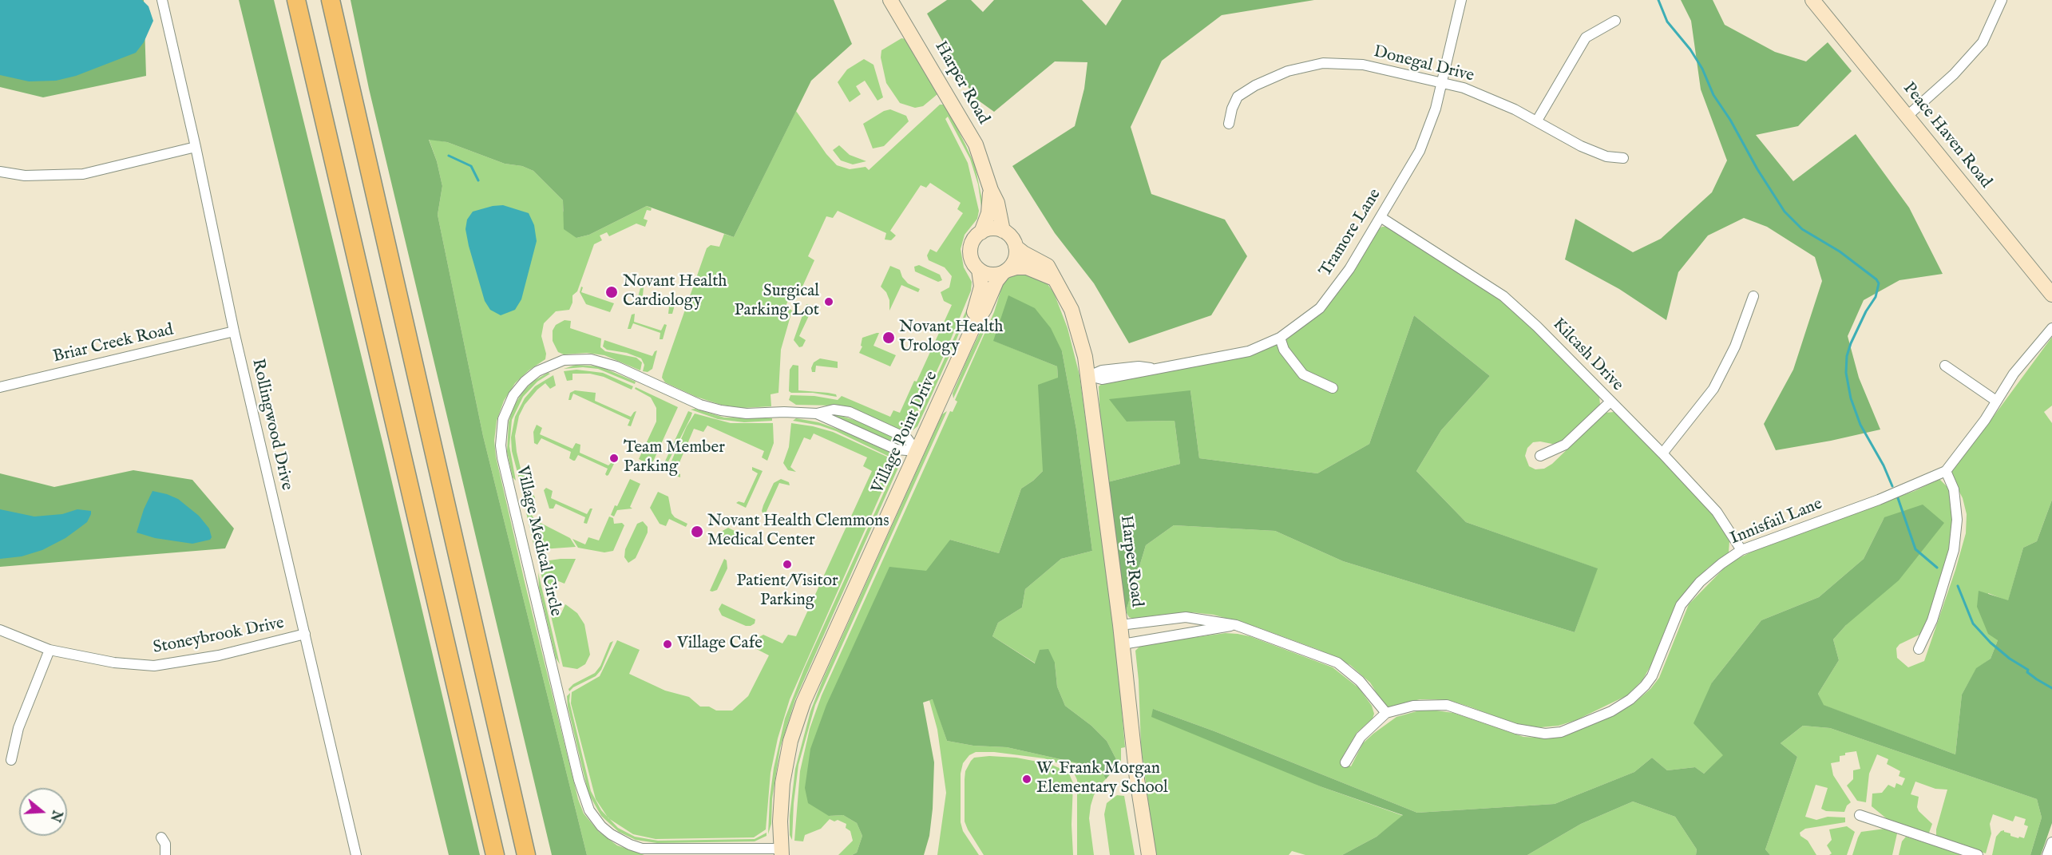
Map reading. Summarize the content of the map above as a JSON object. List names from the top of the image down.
{
  "streets": {
    "main road": ["Harper Road", "Peace Haven Road", "Village Point Drive"],
    "street": [
      "Donegal Drive",
      "Tramore Lane",
      "Briar Creek Road",
      "Kilcash Drive",
      "Rollingwood Drive",
      "Innisfail Lane",
      "Village Medical Circle",
      "Stoneybrook Drive"
    ]
  },
  "crossings": [
    ["Donegal Drive", "Tramore Lane"],
    ["Harper Road", "Tramore Lane"],
    ["Harper Road", "Village Point Drive"],
    ["Tramore Lane", "Kilcash Drive"],
    ["Briar Creek Road", "Rollingwood Drive"],
    ["Kilcash Drive", "Innisfail Lane"],
    ["Rollingwood Drive", "Stoneybrook Drive"],
    ["Village Point Drive", "Village Medical Circle"]
  ],
  "places": [
    "Novant Health Cardiology",
    "Surgical Parking Lot",
    "Novant Health Urology",
    "Team Member Parking",
    "Novant Health Clemmons Medical Center",
    "Patient/Visitor Parking",
    "Village Cafe",
    "W. Frank Morgan Elementary School"
  ],
  "north": "right"
}
